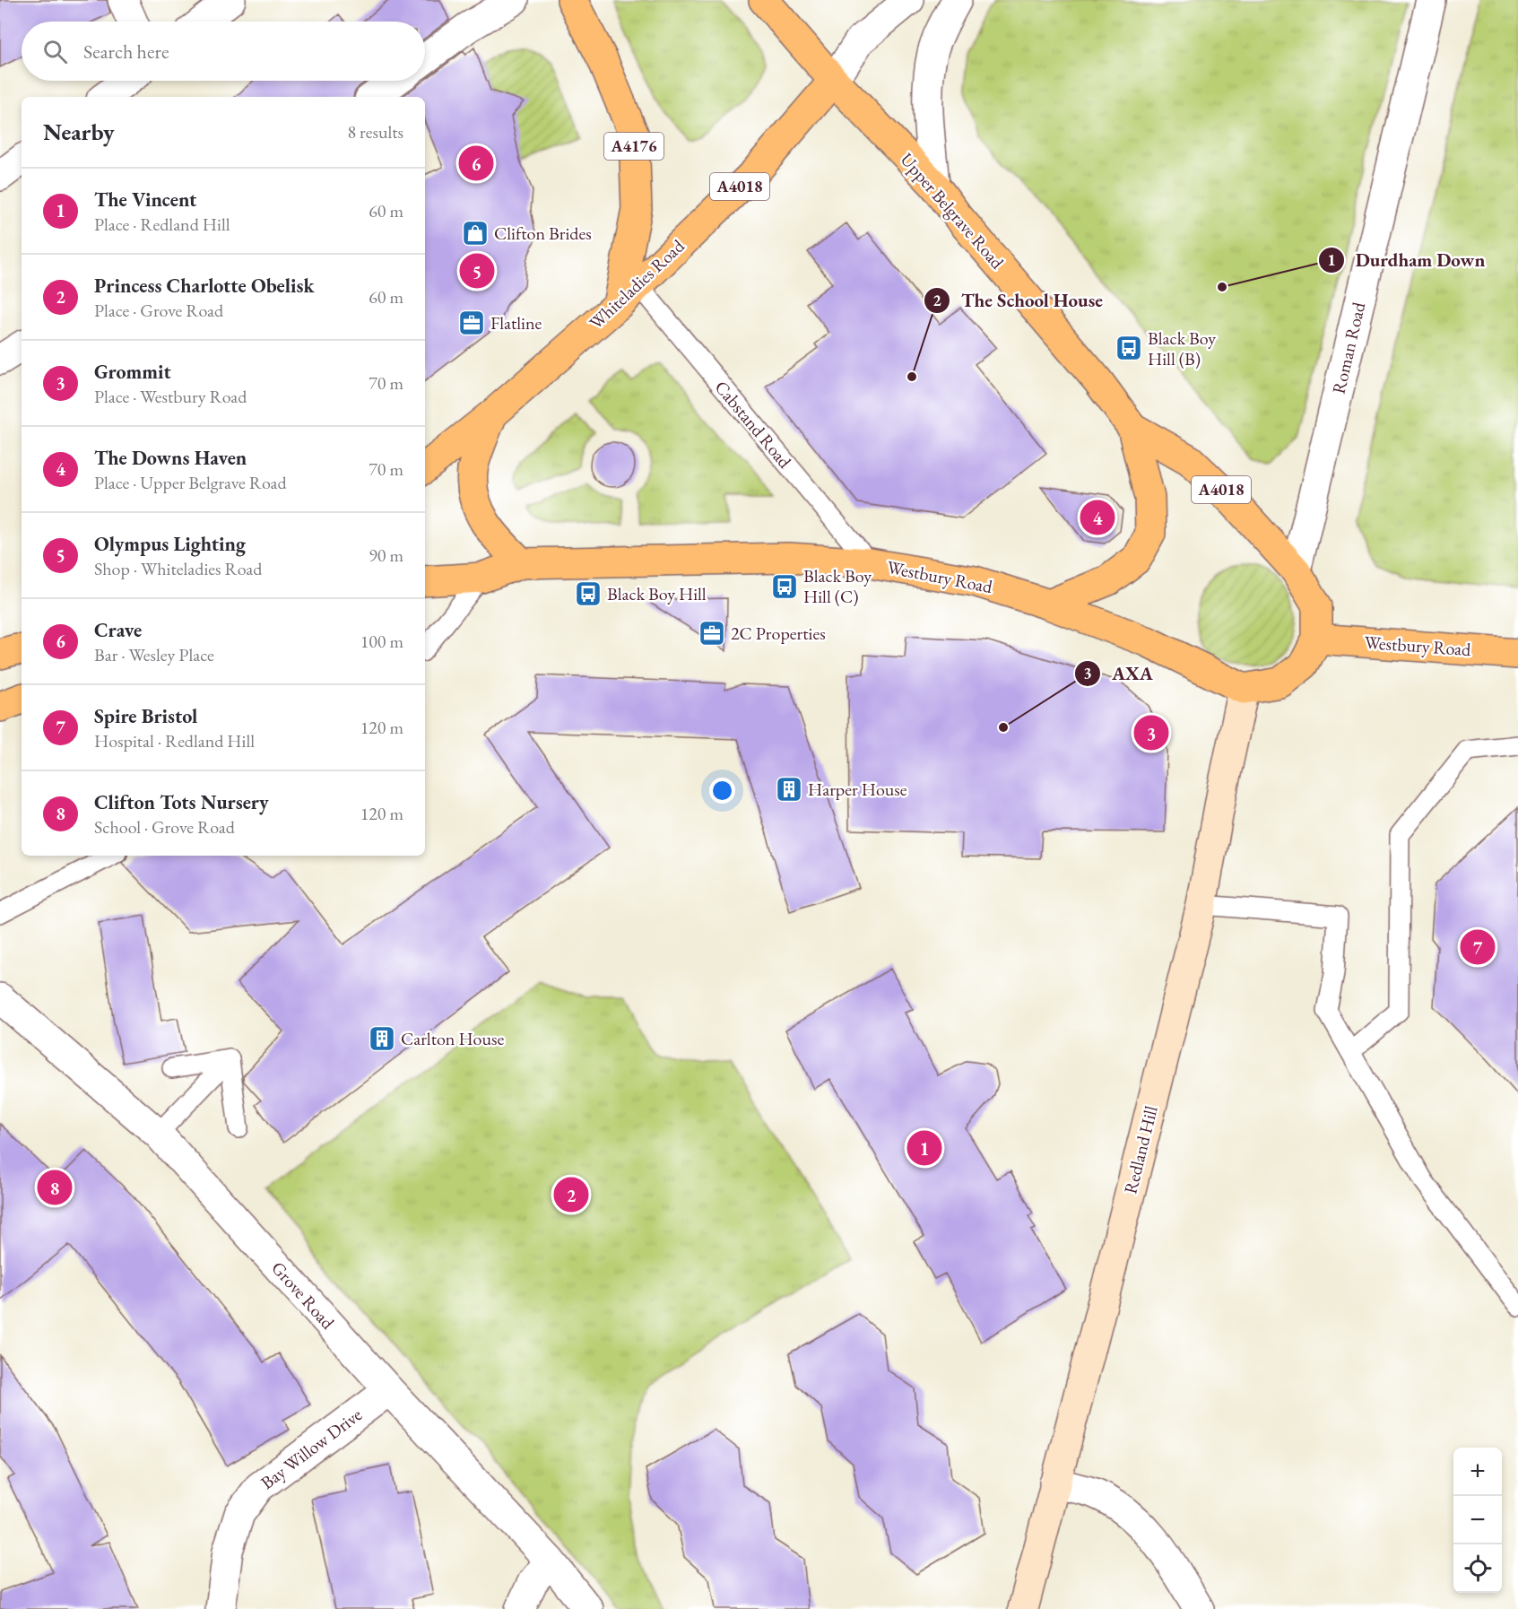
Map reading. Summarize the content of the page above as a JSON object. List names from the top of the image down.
{
  "streets": {
    "main road": [
      "A4176",
      "A4018",
      "Upper Belgrave Road",
      "Whiteladies Road",
      "Westbury Road",
      "Redland Hill"
    ],
    "street": ["Roman Road", "Grove Road", "Bay Willow Drive"],
    "lane": ["Cabstand Road"]
  },
  "crossings": [
    ["A4176", "Whiteladies Road"],
    ["A4176", "Cabstand Road"],
    ["Upper Belgrave Road", "Whiteladies Road"],
    ["Upper Belgrave Road", "Roman Road"],
    ["Upper Belgrave Road", "Westbury Road"],
    ["Upper Belgrave Road", "Redland Hill"],
    ["Whiteladies Road", "Cabstand Road"],
    ["Cabstand Road", "Westbury Road"],
    ["Westbury Road", "Redland Hill"],
    ["Grove Road", "Bay Willow Drive"]
  ],
  "places": {
    "shop": ["Clifton Brides"],
    "other": ["Durdham Down", "The School House", "AXA"],
    "office": ["Flatline", "2C Properties"],
    "bus stop": ["Black Boy Hill (B)", "Black Boy Hill (C)", "Black Boy Hill"],
    "building": ["Harper House", "Carlton House"]
  },
  "page": {
    "search": "Search here",
    "heading": ["Nearby", "8 results"],
    "pins": [
      "6",
      "5",
      "4",
      "3",
      "7",
      "1",
      "8",
      "2"
    ],
    "list": [
      {
        "mark": "1",
        "name": "The Vincent",
        "note": "Place · Redland Hill",
        "value": "60 m"
      },
      {
        "mark": "2",
        "name": "Princess Charlotte Obelisk",
        "note": "Place · Grove Road",
        "value": "60 m"
      },
      {
        "mark": "3",
        "name": "Grommit",
        "note": "Place · Westbury Road",
        "value": "70 m"
      },
      {
        "mark": "4",
        "name": "The Downs Haven",
        "note": "Place · Upper Belgrave Road",
        "value": "70 m"
      },
      {
        "mark": "5",
        "name": "Olympus Lighting",
        "note": "Shop · Whiteladies Road",
        "value": "90 m"
      },
      {
        "mark": "6",
        "name": "Crave",
        "note": "Bar · Wesley Place",
        "value": "100 m"
      },
      {
        "mark": "7",
        "name": "Spire Bristol",
        "note": "Hospital · Redland Hill",
        "value": "120 m"
      },
      {
        "mark": "8",
        "name": "Clifton Tots Nursery",
        "note": "School · Grove Road",
        "value": "120 m"
      }
    ],
    "map_buttons": ["+", "−"]
  }
}
